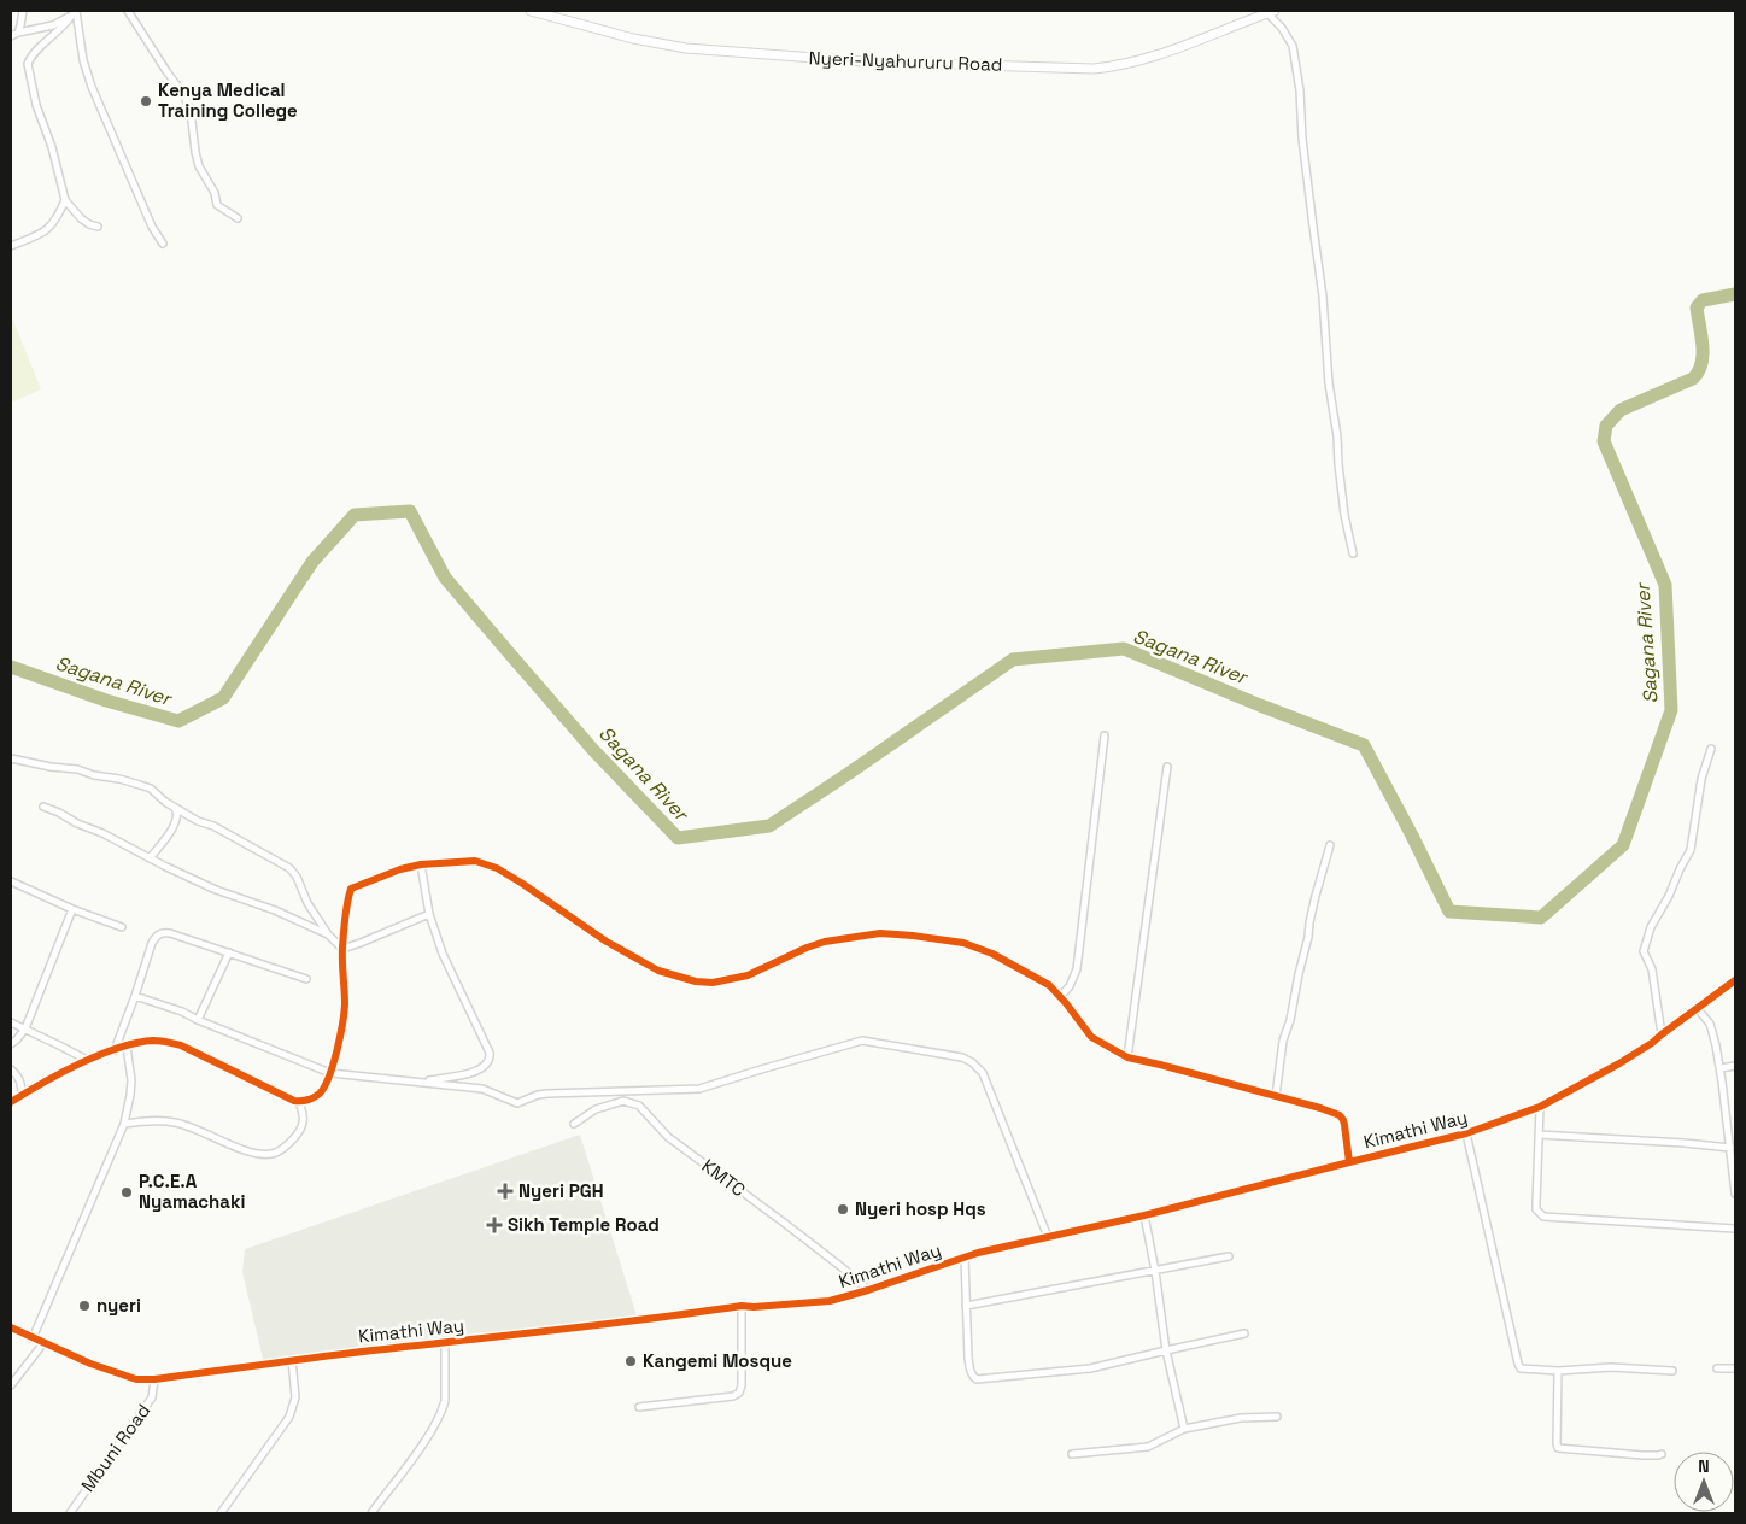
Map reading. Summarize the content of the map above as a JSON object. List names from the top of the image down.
{
  "streets": {
    "main road": ["Nyeri-Nyahururu Road"],
    "street": ["Kimathi Way", "KMTC", "Mbuni Road"]
  },
  "crossings": [
    ["Kimathi Way", "KMTC"],
    ["Kimathi Way", "Mbuni Road"]
  ],
  "water": ["Sagana River"],
  "places": {
    "other": [
      "Kenya Medical Training College",
      "P.C.E.A Nyamachaki",
      "Nyeri hosp Hqs",
      "nyeri",
      "Kangemi Mosque"
    ],
    "health": ["Nyeri PGH", "Sikh Temple Road"]
  },
  "north": "top"
}
